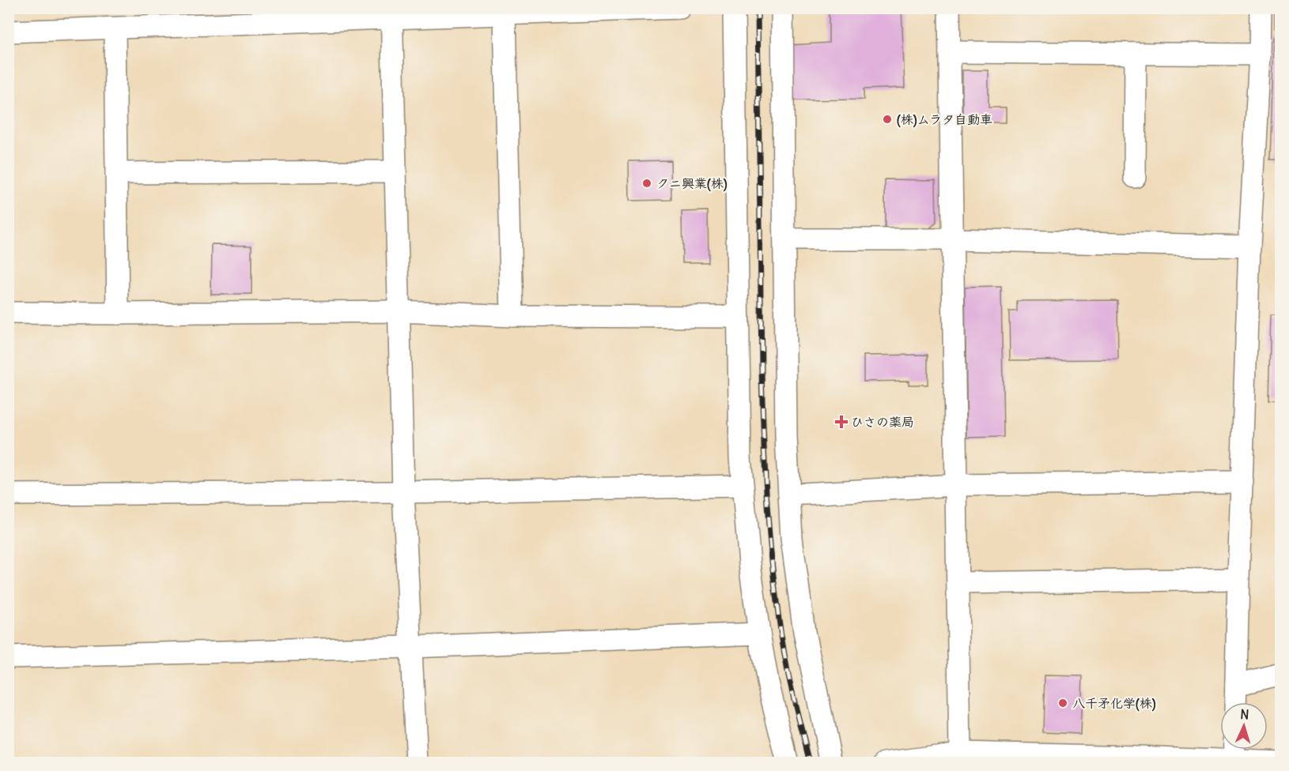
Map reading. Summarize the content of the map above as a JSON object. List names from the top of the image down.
{
  "places": {
    "other": ["(株)ムラタ自動車", "クニ興業(株)", "八千矛化学(株)"],
    "health": ["ひさの薬局"]
  },
  "north": "top"
}
